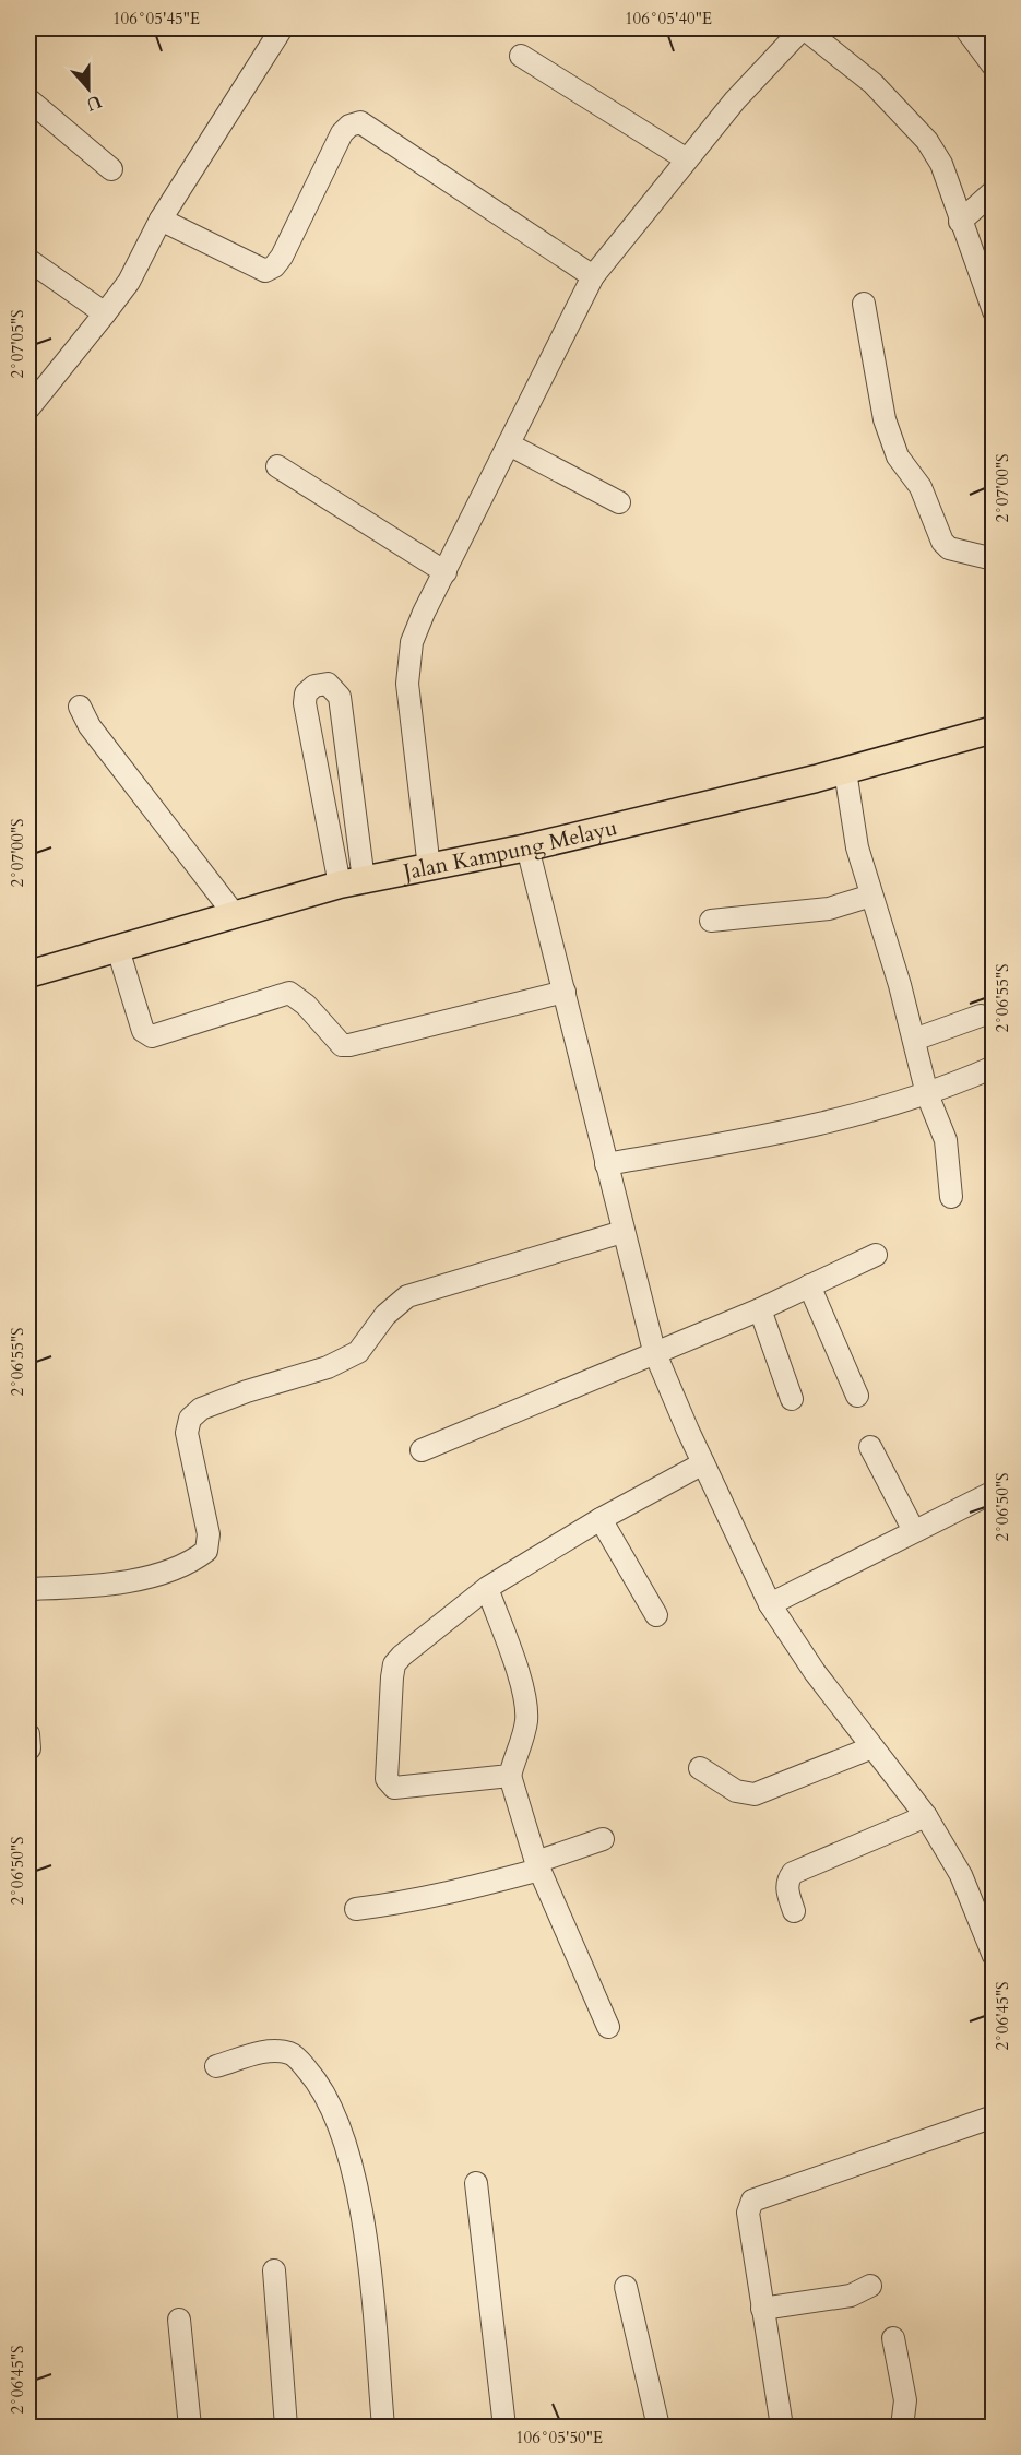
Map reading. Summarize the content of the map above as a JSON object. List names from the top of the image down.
{
  "streets": {
    "main road": ["Jalan Kampung Melayu"]
  },
  "north": "bottom",
  "coordinates": [
    "106°05'45\"E",
    "106°05'40\"E",
    "2°07'05\"S",
    "2°07'00\"S",
    "2°06'55\"S",
    "2°06'50\"S",
    "2°06'45\"S",
    "106°05'50\"E"
  ]
}
